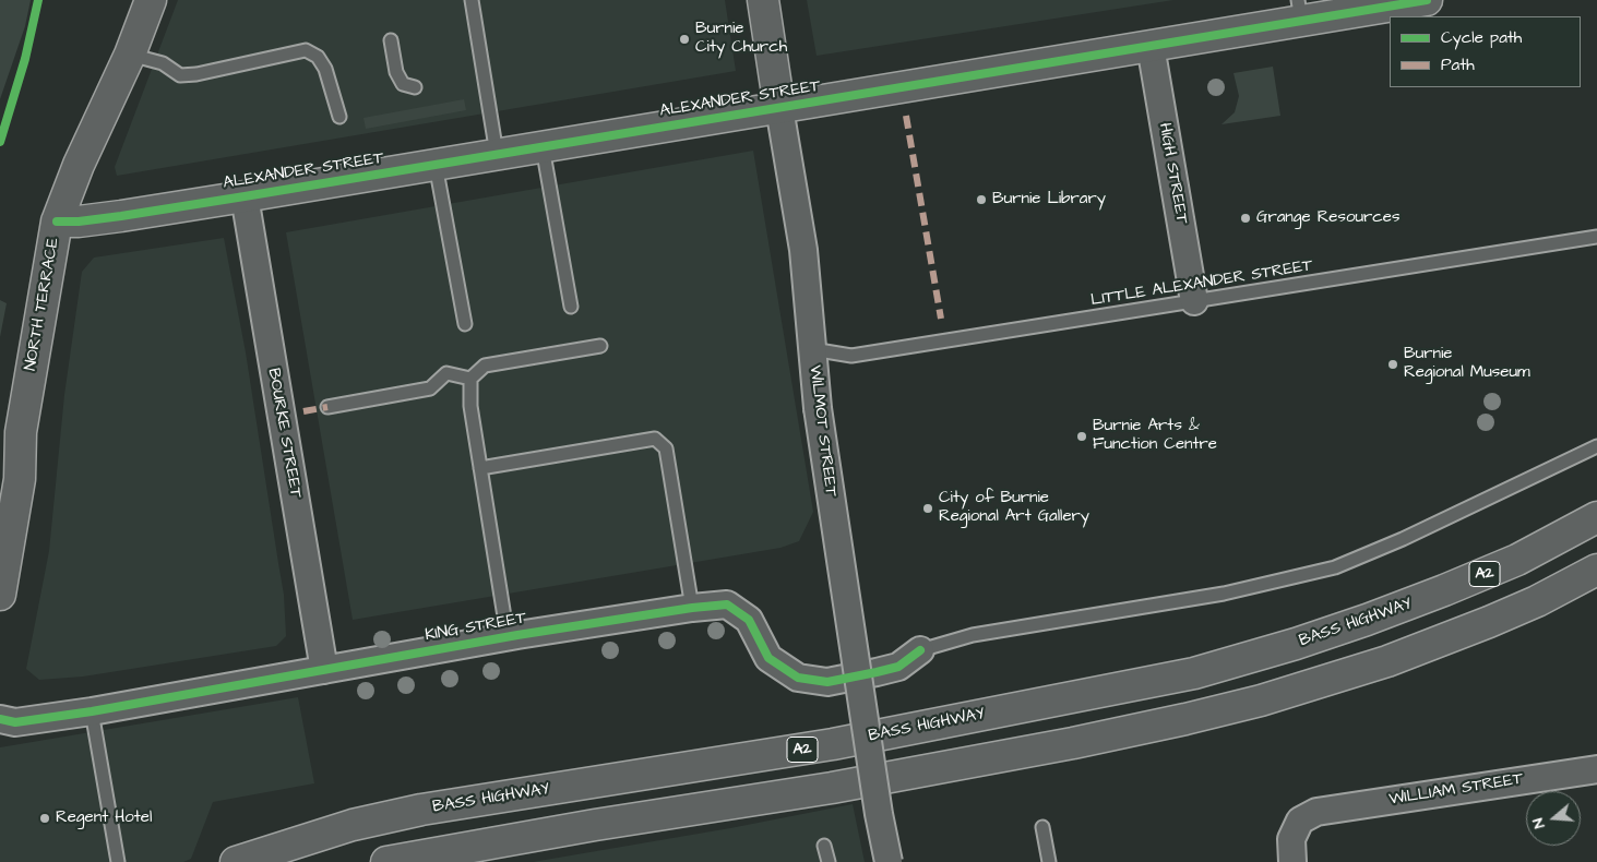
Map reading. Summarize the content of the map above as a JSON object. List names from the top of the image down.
{
  "streets": {
    "main road": [
      "ALEXANDER STREET",
      "NORTH TERRACE",
      "WILMOT STREET",
      "A2",
      "BASS HIGHWAY"
    ],
    "street": [
      "HIGH STREET",
      "BOURKE STREET",
      "KING STREET",
      "WILLIAM STREET"
    ],
    "lane": ["LITTLE ALEXANDER STREET"]
  },
  "crossings": [
    ["ALEXANDER STREET", "HIGH STREET"],
    ["ALEXANDER STREET", "NORTH TERRACE"],
    ["ALEXANDER STREET", "WILMOT STREET"],
    ["ALEXANDER STREET", "BOURKE STREET"],
    ["HIGH STREET", "LITTLE ALEXANDER STREET"],
    ["LITTLE ALEXANDER STREET", "WILMOT STREET"],
    ["BOURKE STREET", "KING STREET"]
  ],
  "places": [
    "Burnie City Church",
    "Burnie Library",
    "Grange Resources",
    "Burnie Regional Museum",
    "Burnie Arts & Function Centre",
    "City of Burnie Regional Art Gallery",
    "Regent Hotel"
  ],
  "legend": ["Cycle path", "Path"],
  "north": "left"
}
